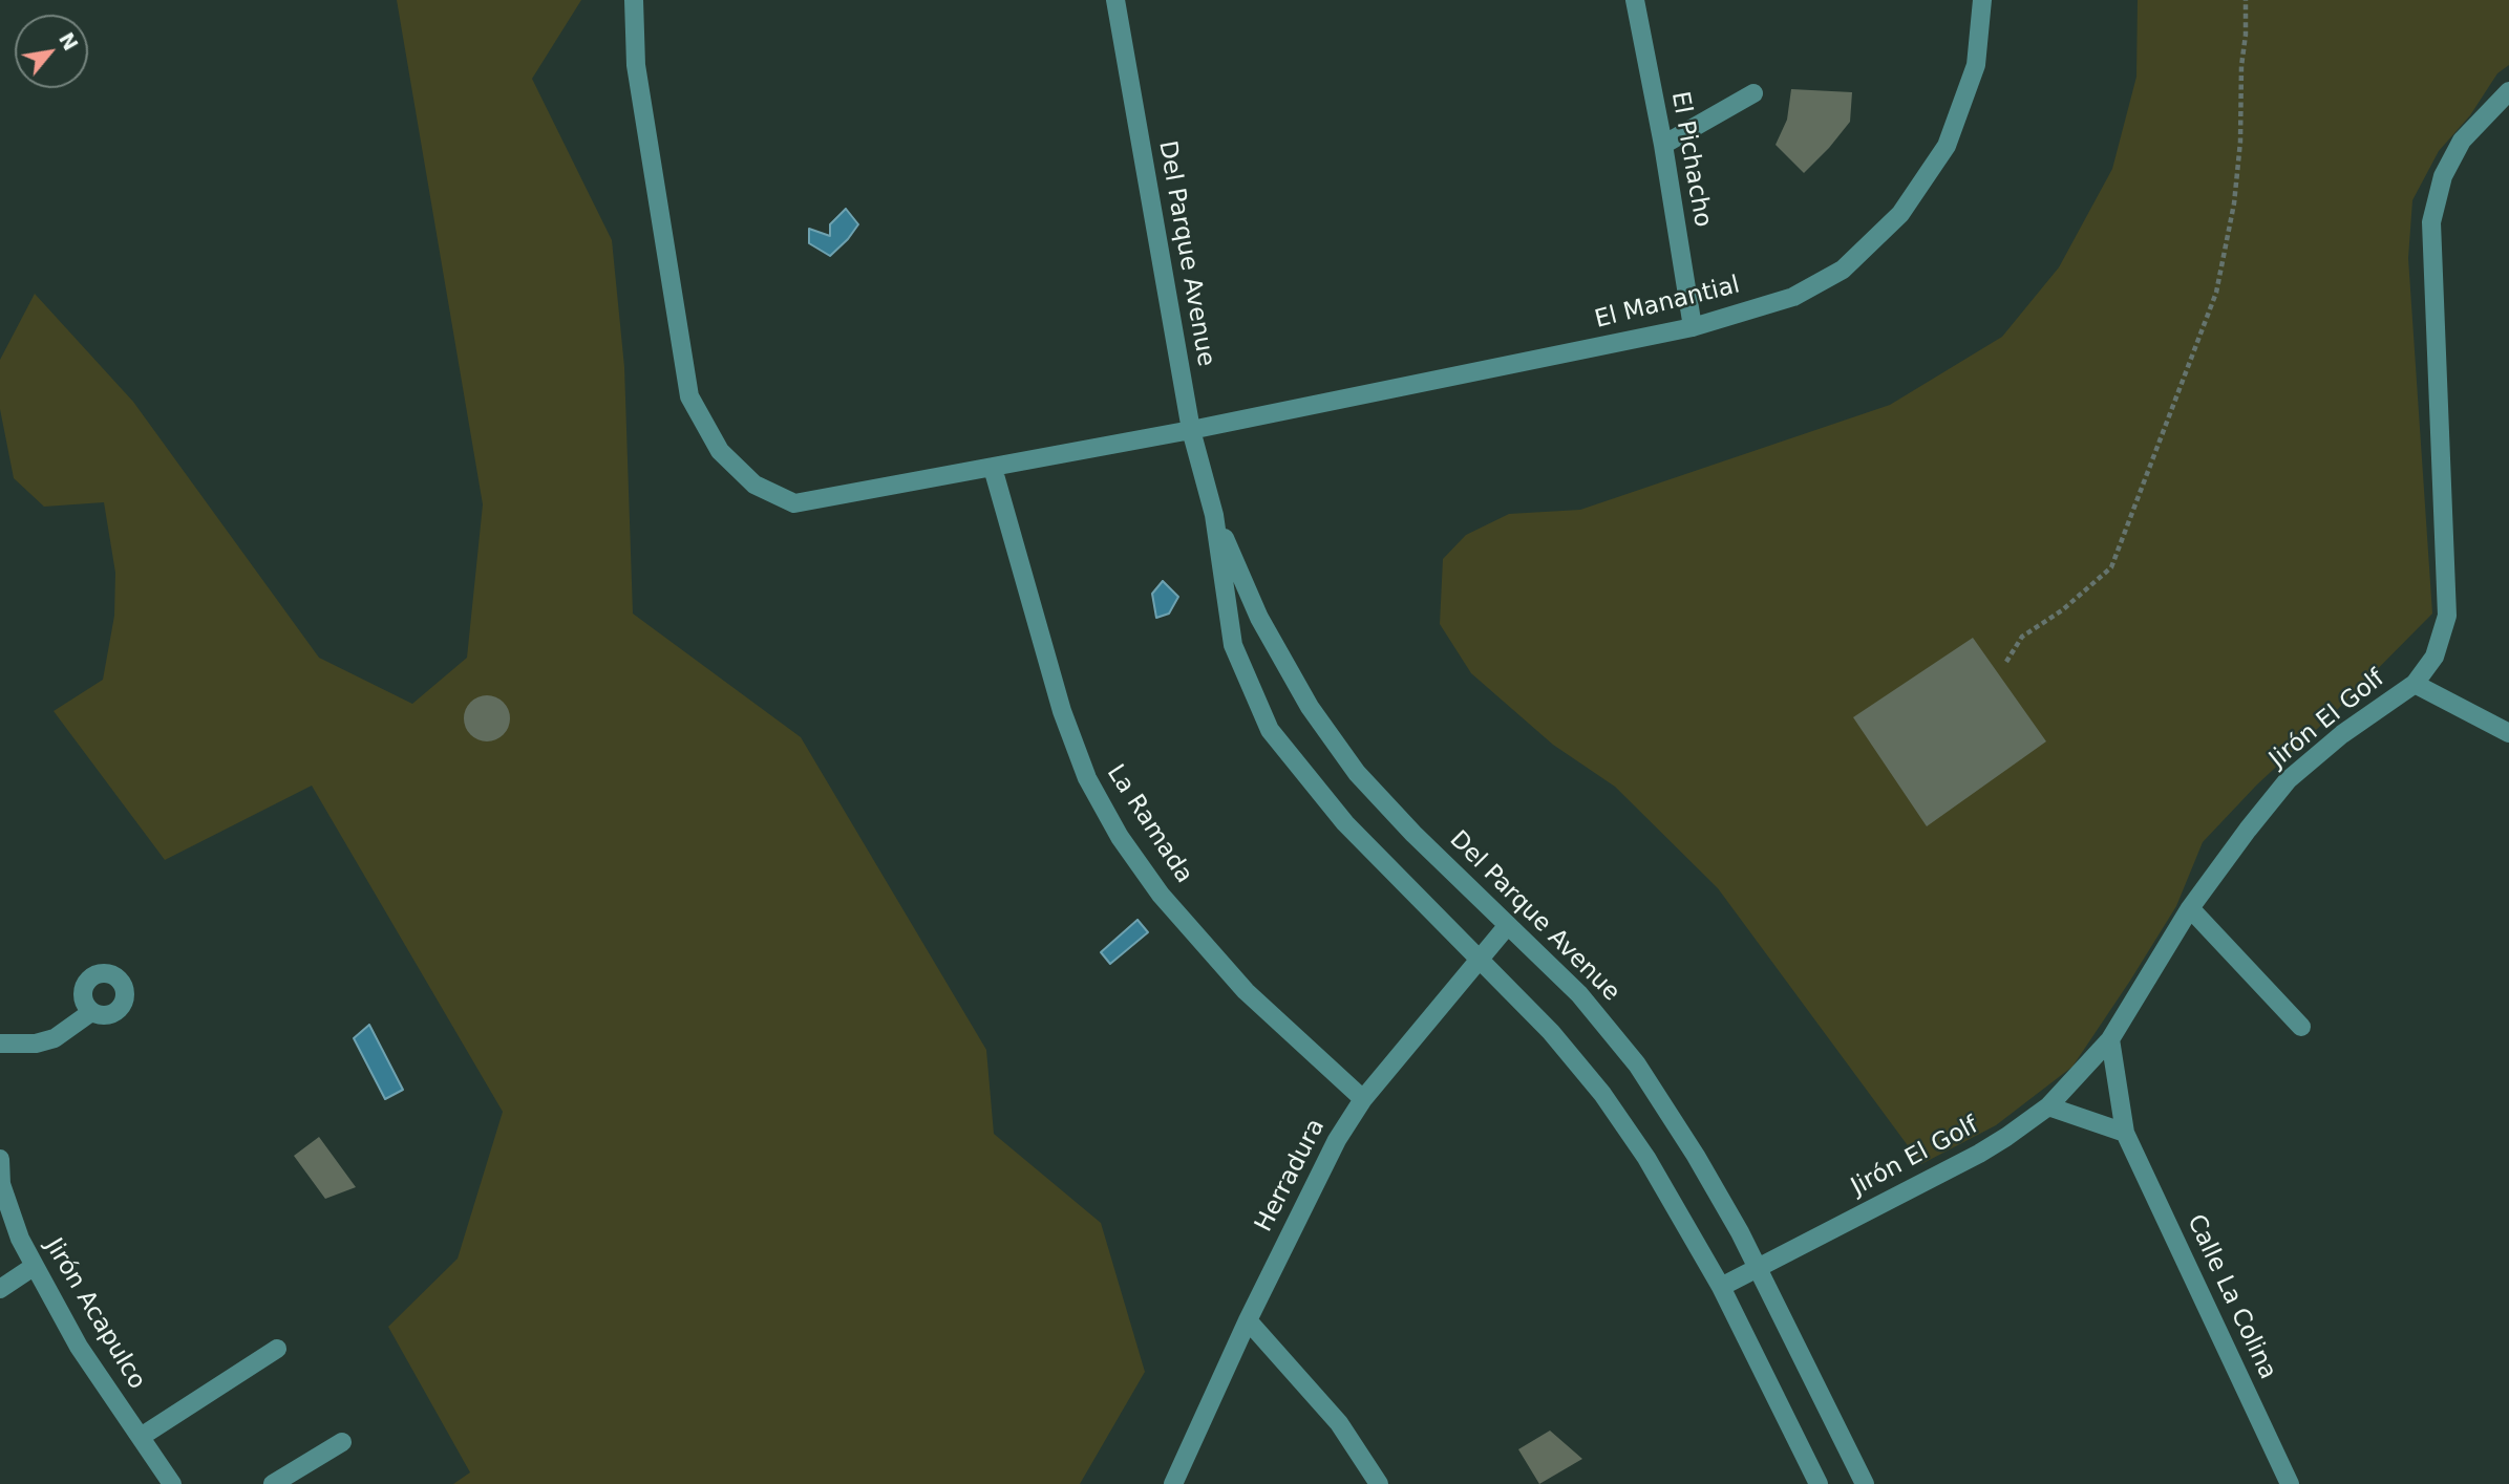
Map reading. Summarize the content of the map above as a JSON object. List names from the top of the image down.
{
  "streets": {
    "street": [
      "El Pichacho",
      "Del Parque Avenue",
      "El Manantial",
      "Jirón El Golf",
      "La Ramada",
      "Herradura",
      "Calle La Colina",
      "Jirón Acapulco"
    ]
  },
  "crossings": [
    ["El Pichacho", "El Manantial"],
    ["Del Parque Avenue", "El Manantial"],
    ["Del Parque Avenue", "Jirón El Golf"],
    ["Del Parque Avenue", "Herradura"],
    ["El Manantial", "La Ramada"],
    ["Jirón El Golf", "Calle La Colina"],
    ["La Ramada", "Herradura"]
  ],
  "north": "top right"
}
